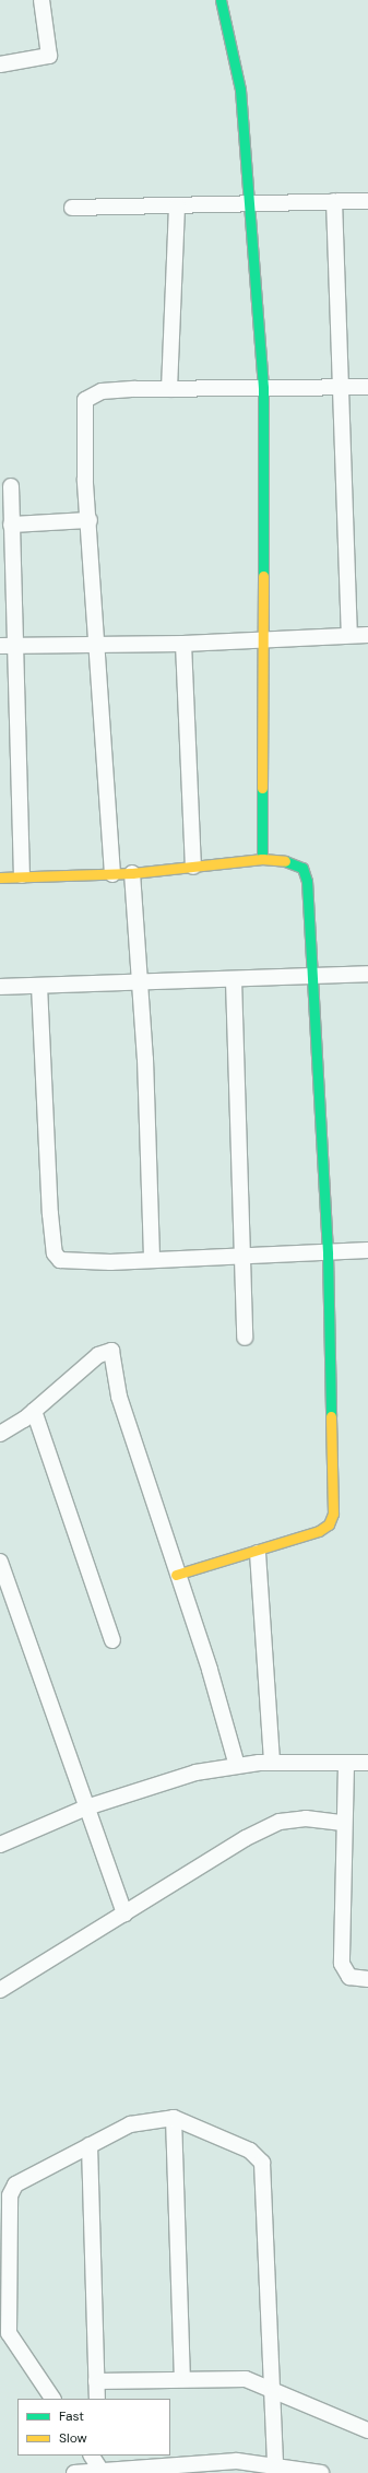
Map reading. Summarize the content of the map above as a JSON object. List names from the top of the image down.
{
  "legend": ["Fast", "Slow"]
}
